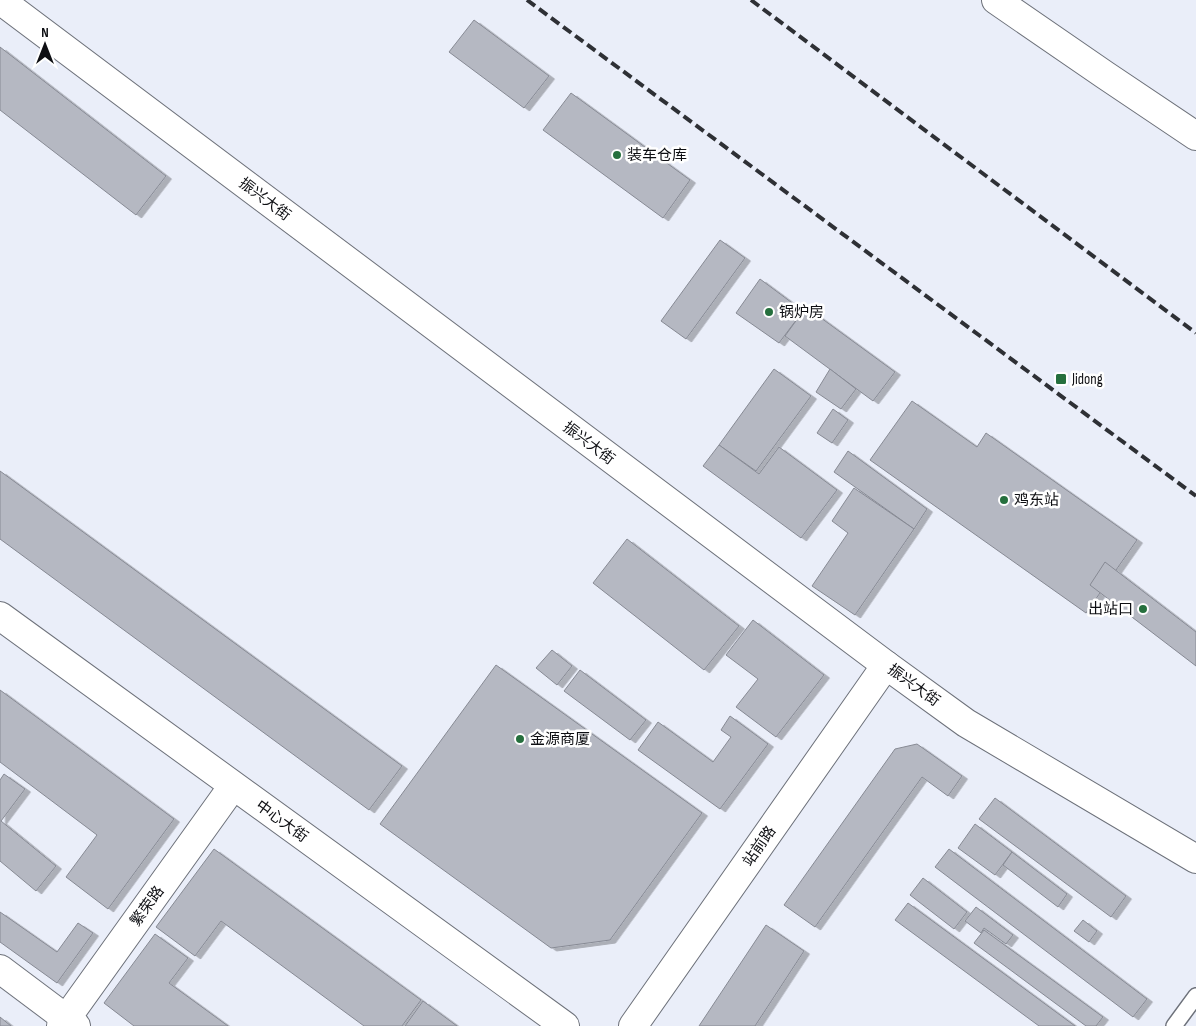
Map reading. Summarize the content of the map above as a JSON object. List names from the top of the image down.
{
  "streets": {
    "street": [
      "振兴大街",
      "中心大街",
      "站前路",
      "繁荣路"
    ]
  },
  "crossings": [
    ["振兴大街", "站前路"],
    ["中心大街", "繁荣路"]
  ],
  "places": {
    "other": [
      "装车仓库",
      "锅炉房",
      "鸡东站",
      "出站口",
      "金源商厦"
    ],
    "transit": ["Jidong"]
  },
  "north": "top"
}
